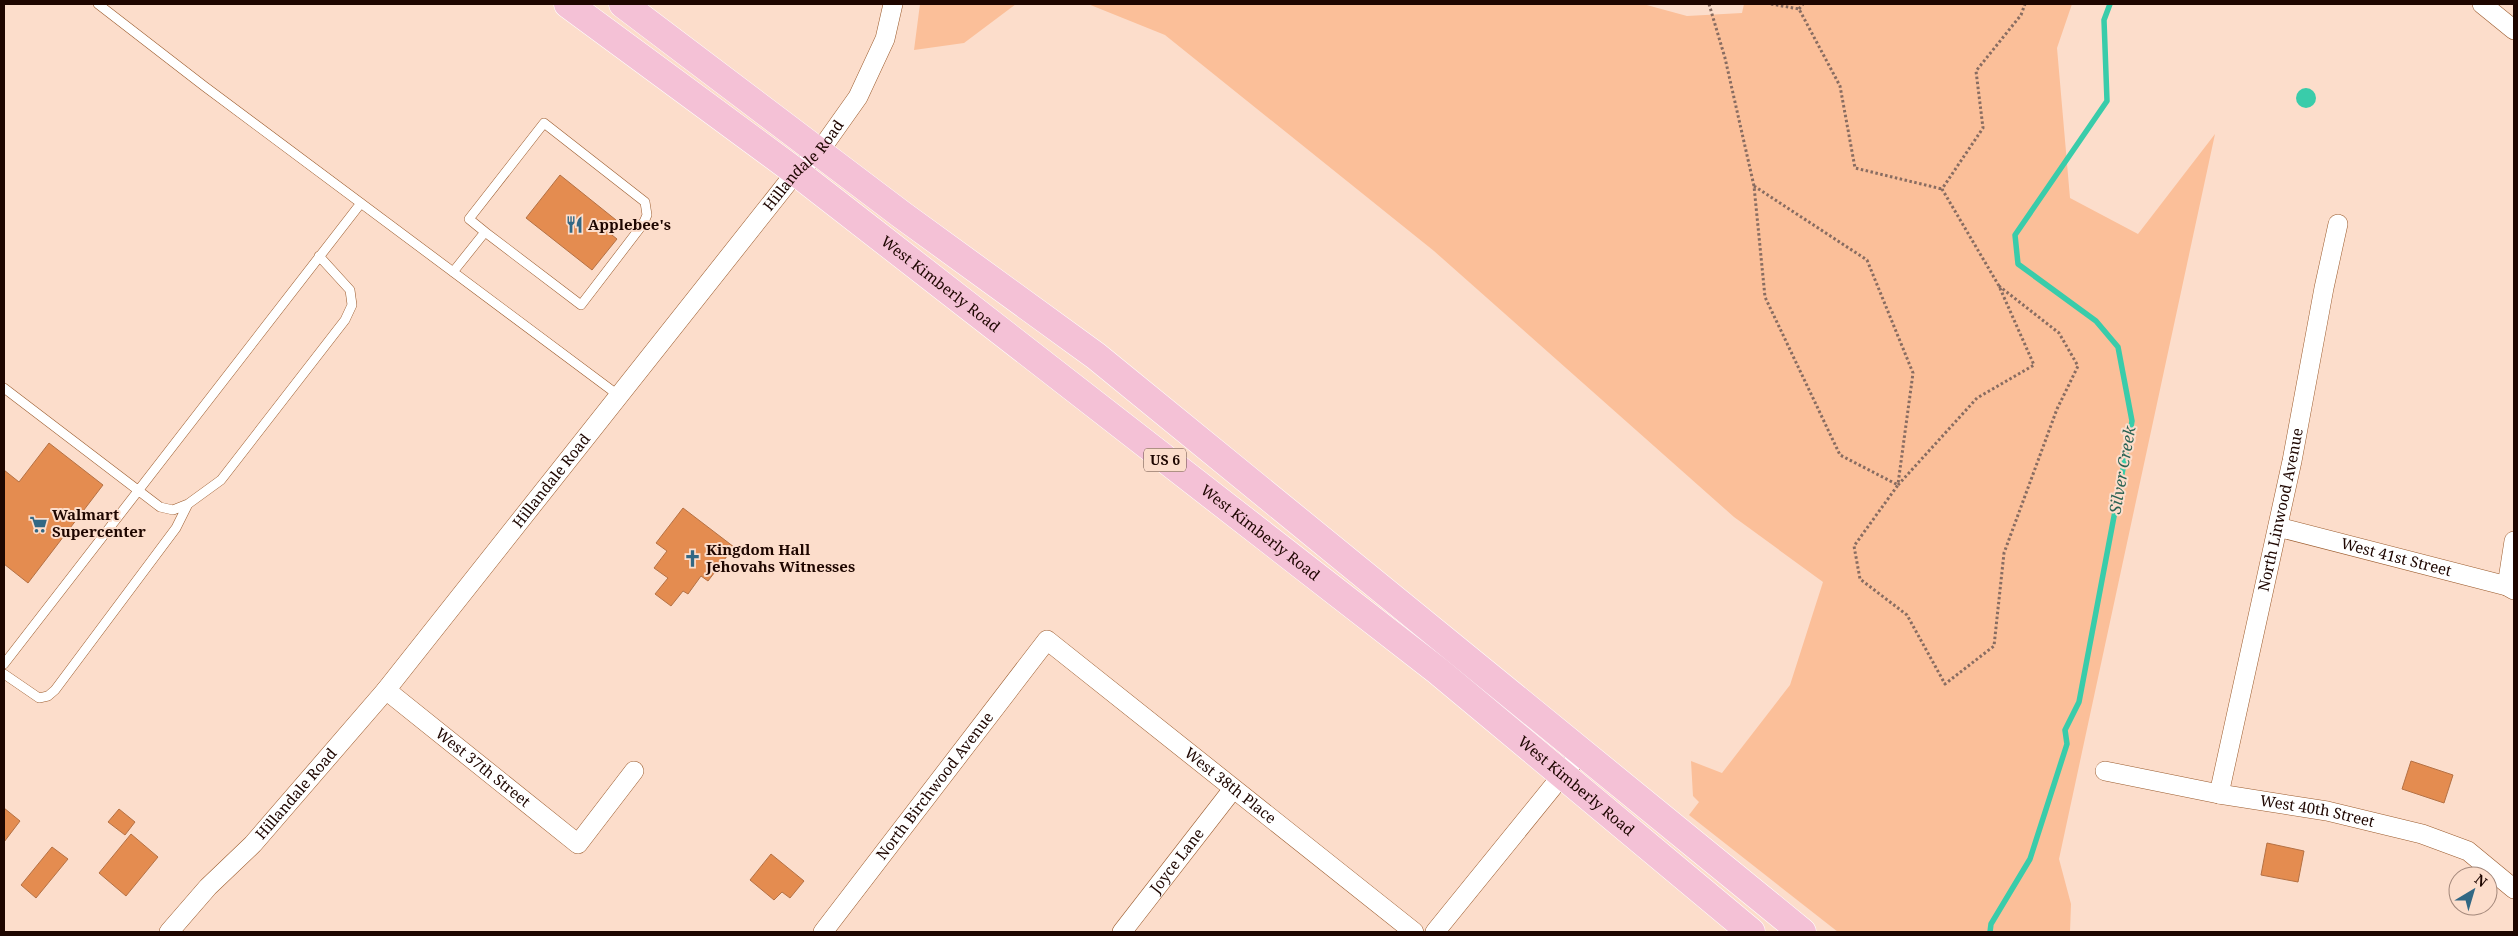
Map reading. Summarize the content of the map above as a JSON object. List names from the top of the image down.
{
  "streets": {
    "main road": ["West Kimberly Road", "US 6"],
    "street": [
      "Hillandale Road",
      "North Linwood Avenue",
      "West 41st Street",
      "West 37th Street",
      "North Birchwood Avenue",
      "West 38th Place",
      "West 40th Street",
      "Joyce Lane"
    ]
  },
  "crossings": [
    ["Hillandale Road", "West Kimberly Road"],
    ["Hillandale Road", "West 37th Street"],
    ["North Linwood Avenue", "West 41st Street"],
    ["North Linwood Avenue", "West 40th Street"],
    ["North Birchwood Avenue", "West 38th Place"],
    ["West 38th Place", "Joyce Lane"]
  ],
  "water": ["Silver Creek"],
  "places": {
    "restaurant": ["Applebee's"],
    "supermarket": ["Walmart Supercenter"],
    "church": ["Kingdom Hall Jehovahs Witnesses"]
  },
  "north": "top right"
}
